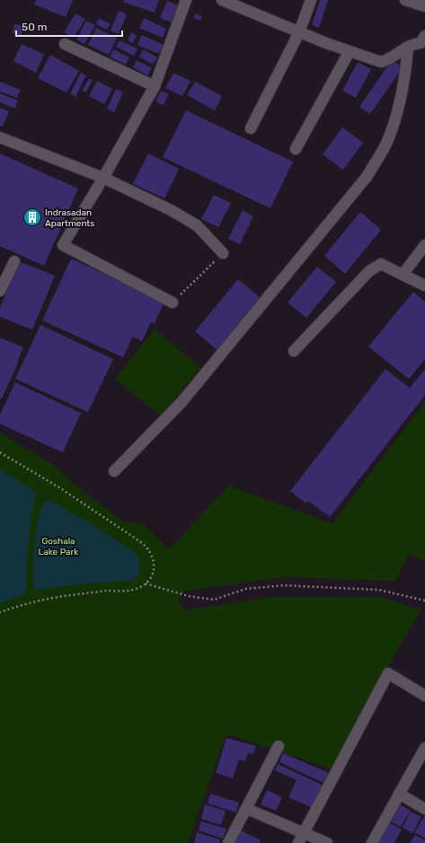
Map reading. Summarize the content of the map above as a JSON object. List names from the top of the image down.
{
  "parks": ["Goshala Lake Park"],
  "places": {
    "building": ["Indrasadan Apartments"]
  },
  "scale_bar": "50 m"
}
